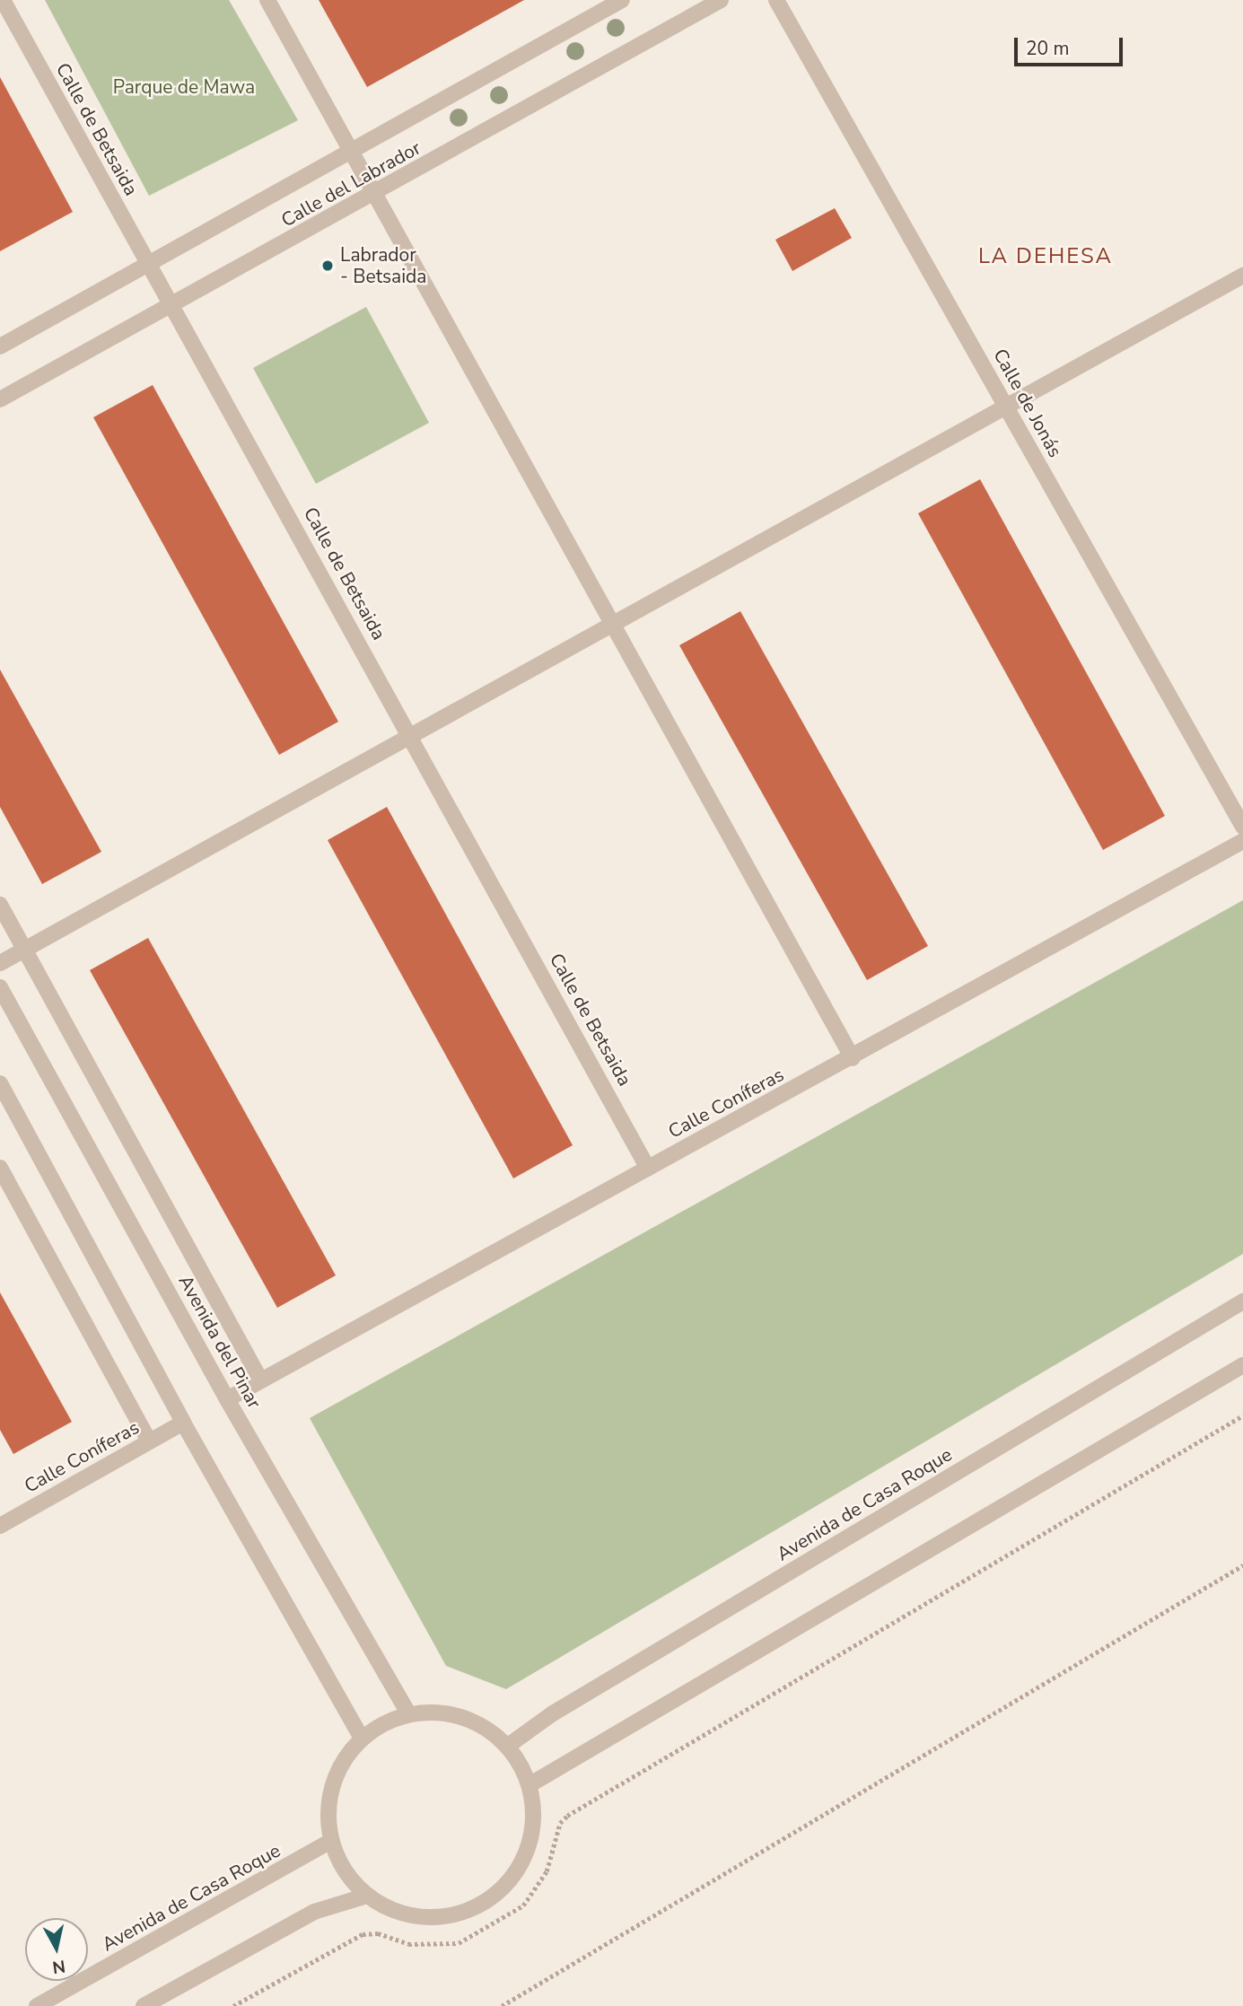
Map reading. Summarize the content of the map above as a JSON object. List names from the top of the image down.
{
  "streets": {
    "street": [
      "Calle de Betsaida",
      "Calle del Labrador",
      "Calle de Jonás",
      "Calle Coníferas",
      "Avenida del Pinar",
      "Avenida de Casa Roque"
    ]
  },
  "crossings": [
    ["Calle de Betsaida", "Calle del Labrador"],
    ["Calle de Betsaida", "Calle Coníferas"],
    ["Calle Coníferas", "Avenida del Pinar"],
    ["Avenida del Pinar", "Avenida de Casa Roque"]
  ],
  "districts": ["LA DEHESA"],
  "parks": ["Parque de Mawa"],
  "places": ["Labrador - Betsaida"],
  "scale_bar": "20 m",
  "north": "bottom"
}
